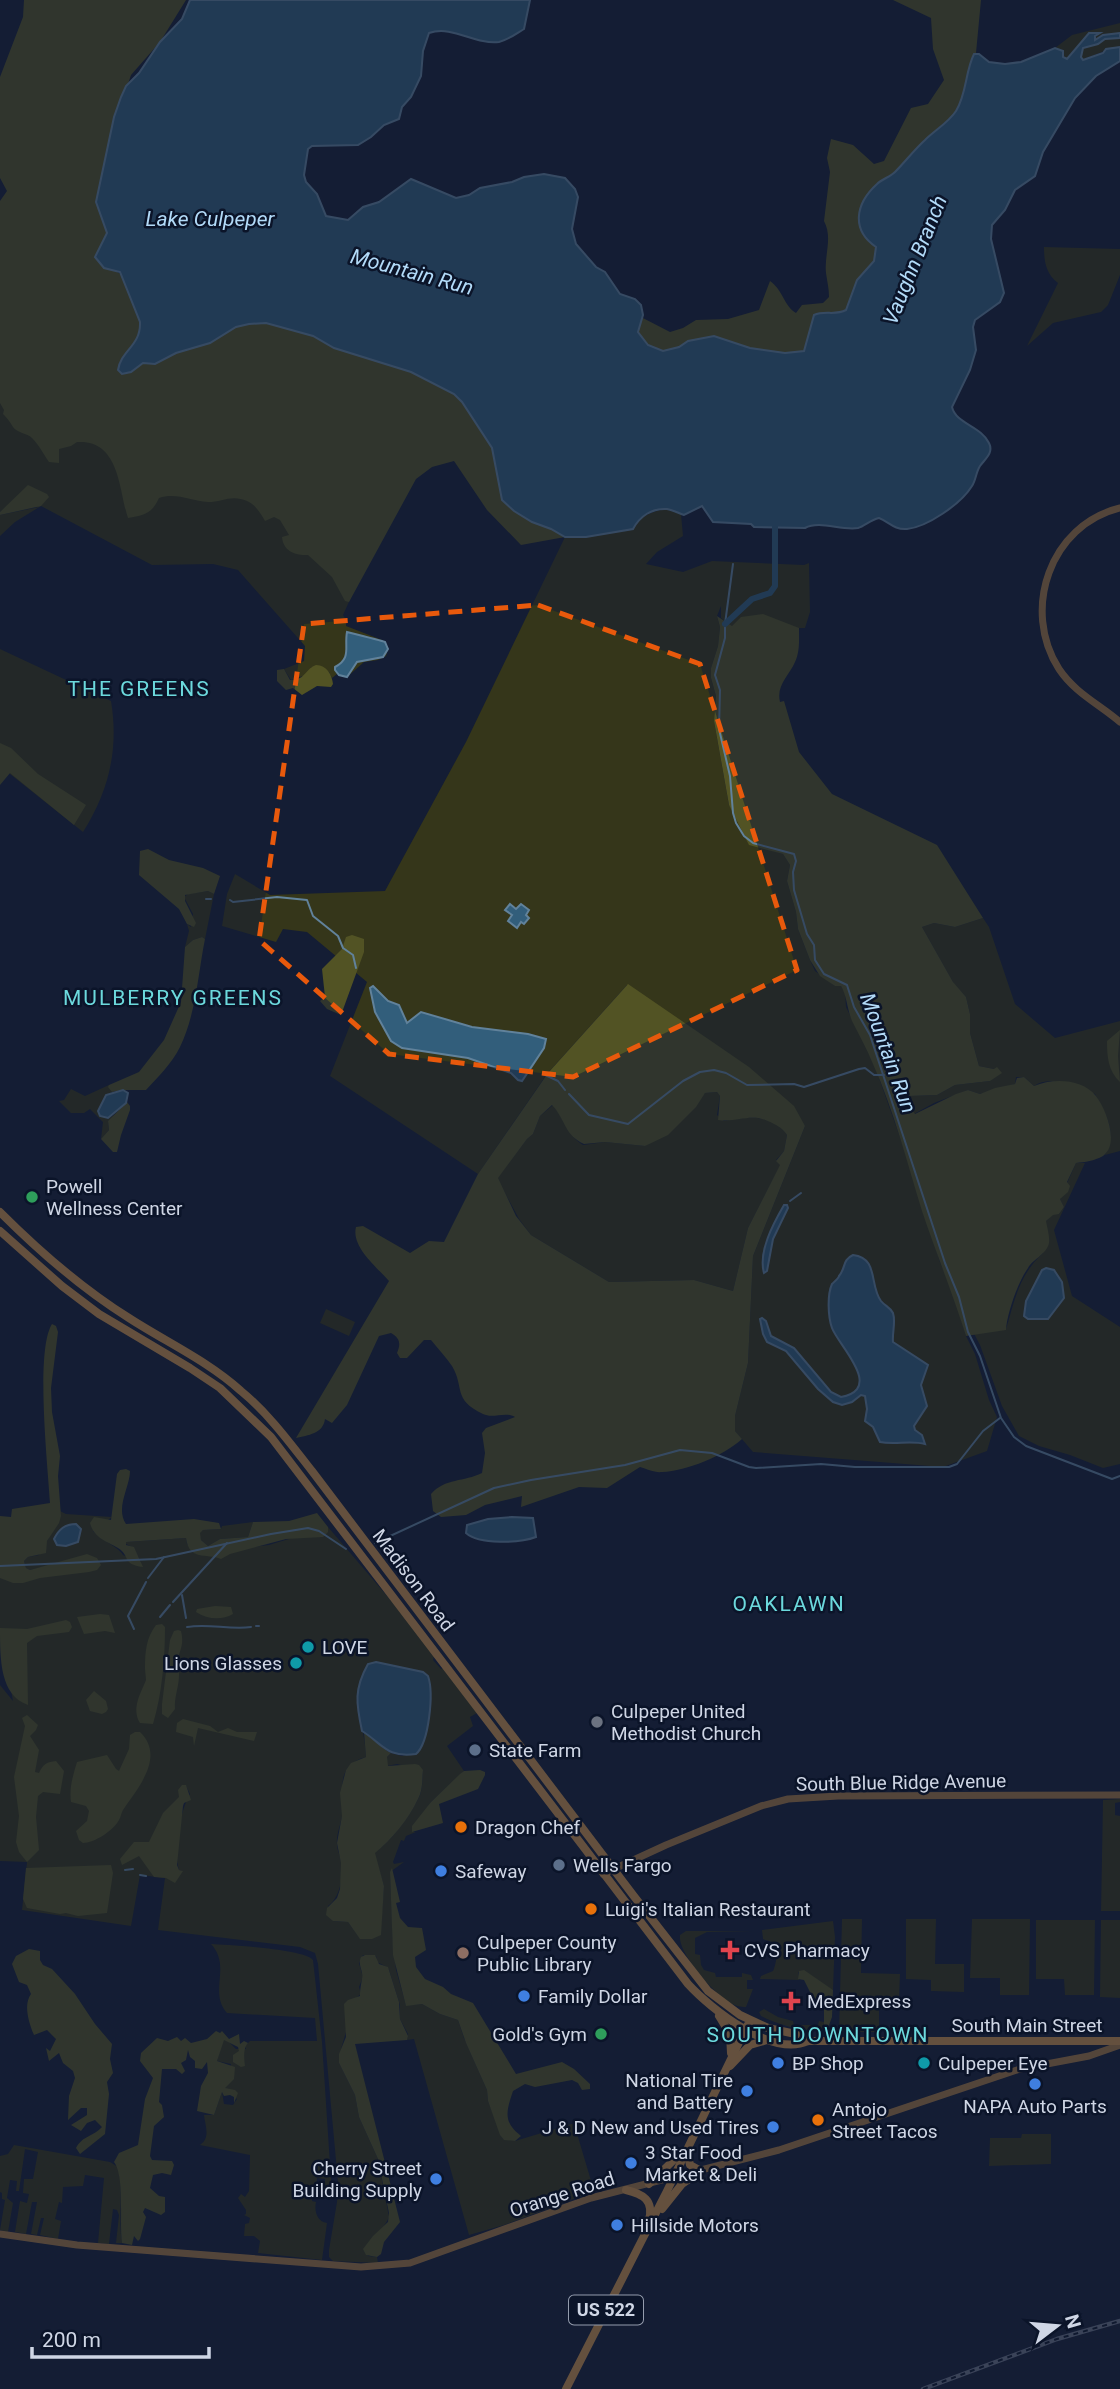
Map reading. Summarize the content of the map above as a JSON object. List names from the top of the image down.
{
  "streets": {
    "main road": [
      "Madison Road",
      "South Blue Ridge Avenue",
      "South Main Street",
      "Orange Road",
      "US 522"
    ]
  },
  "crossings": [
    ["Madison Road", "South Blue Ridge Avenue"],
    ["Madison Road", "South Main Street"],
    ["Madison Road", "US 522"],
    ["South Main Street", "Orange Road"],
    ["South Main Street", "US 522"],
    ["Orange Road", "US 522"]
  ],
  "districts": [
    "THE GREENS",
    "MULBERRY GREENS",
    "OAKLAWN",
    "SOUTH DOWNTOWN"
  ],
  "water": ["Lake Culpeper", "Vaughn Branch", "Mountain Run"],
  "places": {
    "other": [
      "Powell Wellness Center",
      "LOVE",
      "Lions Glasses",
      "Culpeper United Methodist Church",
      "State Farm",
      "Dragon Chef",
      "Wells Fargo",
      "Safeway",
      "Luigi's Italian Restaurant",
      "Culpeper County Public Library",
      "Family Dollar",
      "Gold's Gym",
      "BP Shop",
      "Culpeper Eye",
      "NAPA Auto Parts",
      "National Tire and Battery",
      "Antojo Street Tacos",
      "J & D New and Used Tires",
      "3 Star Food Market & Deli",
      "Cherry Street Building Supply",
      "Hillside Motors"
    ],
    "health": ["CVS Pharmacy", "MedExpress"]
  },
  "scale_bar": "200 m",
  "north": "right"
}
